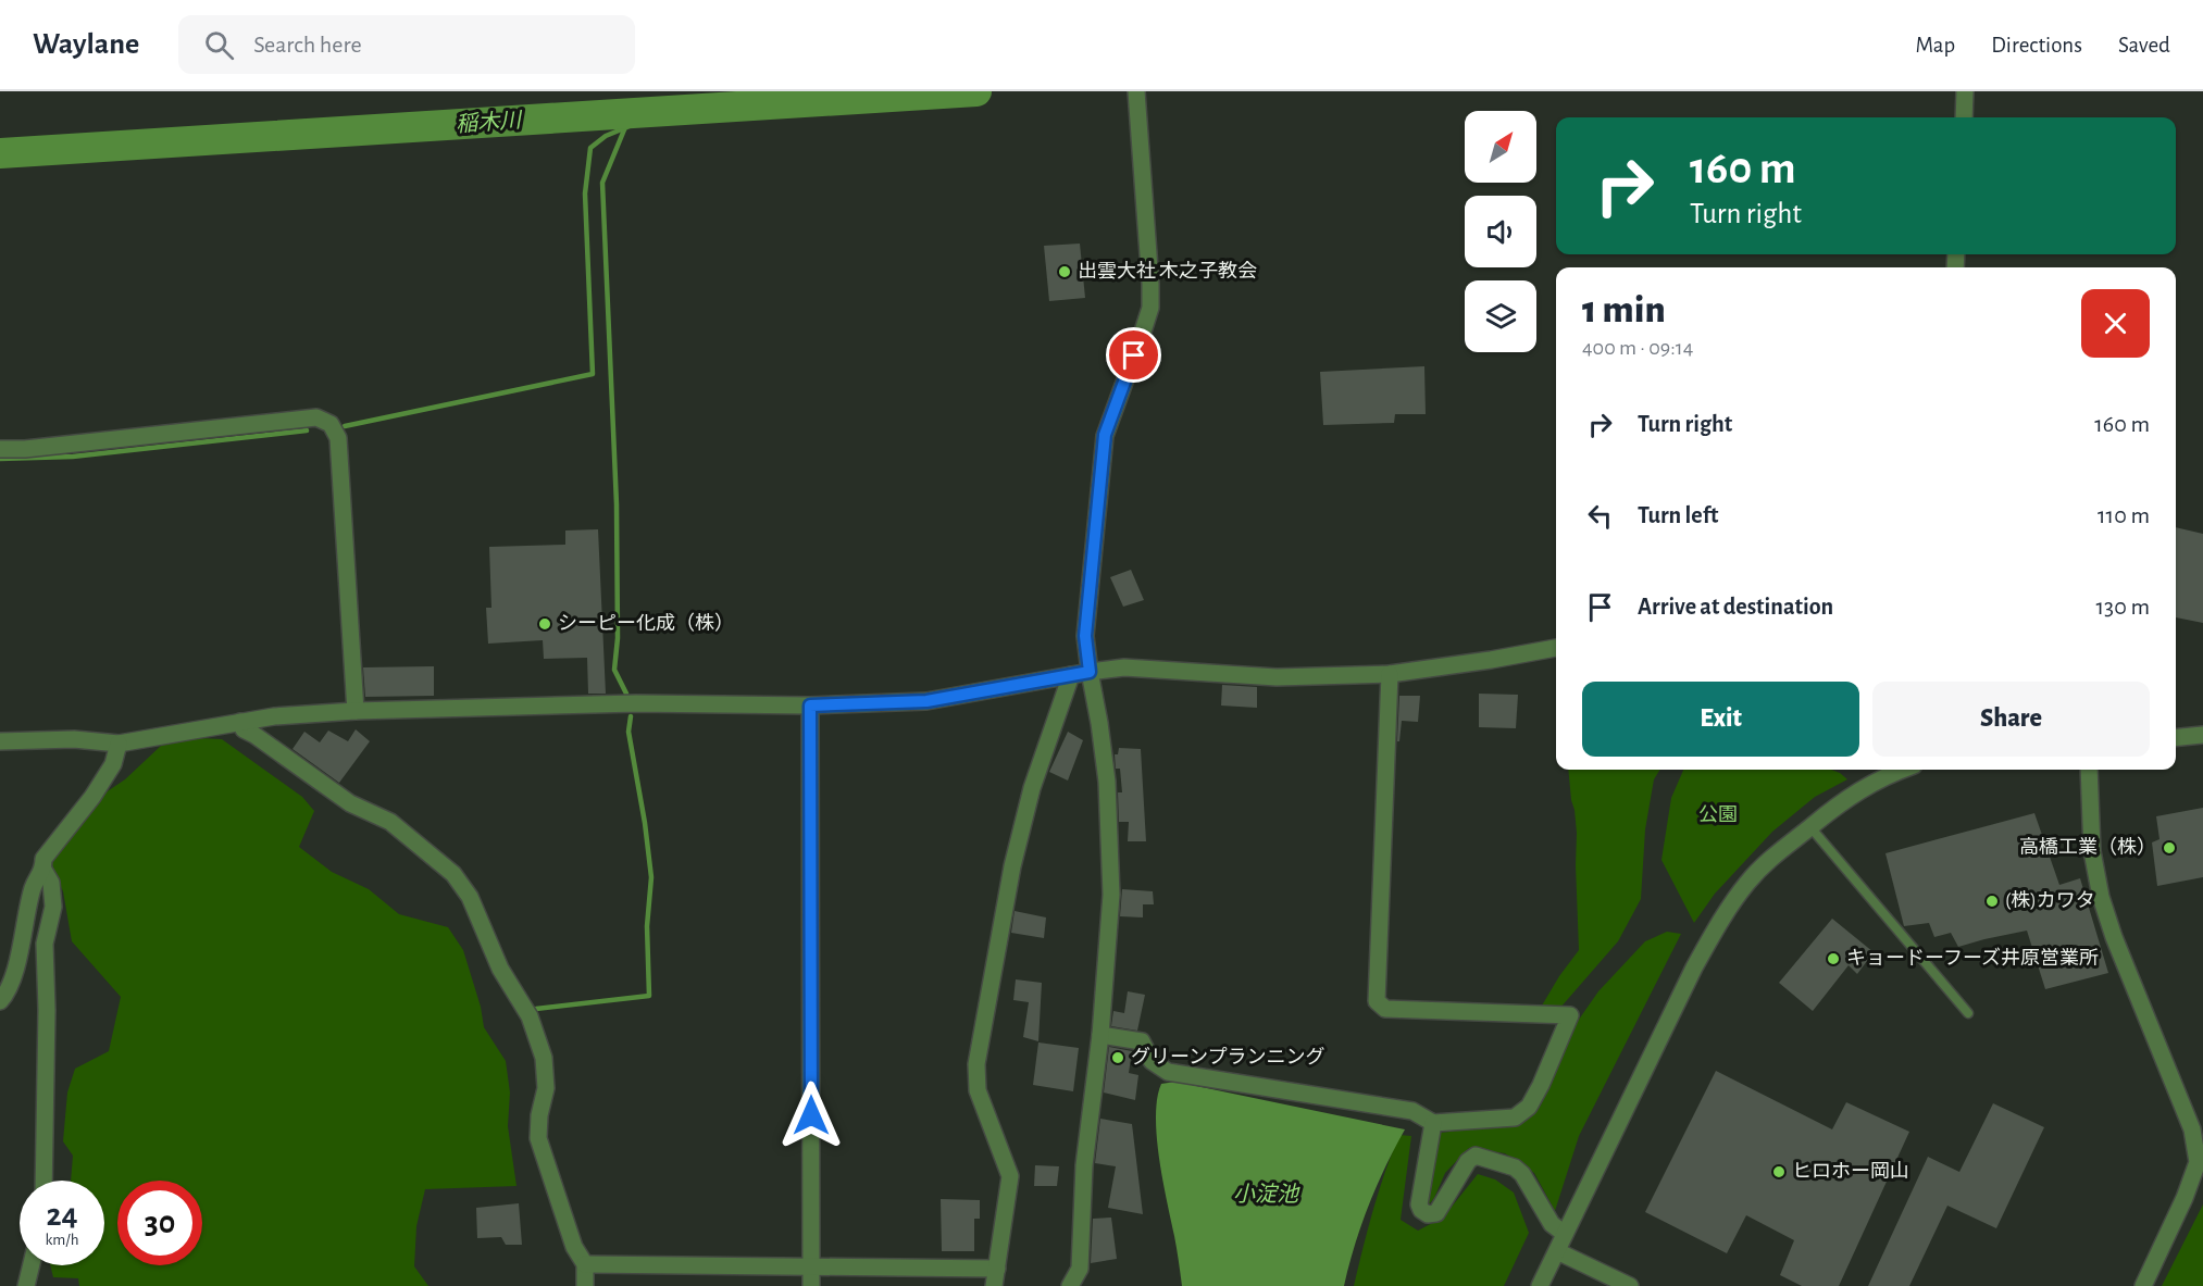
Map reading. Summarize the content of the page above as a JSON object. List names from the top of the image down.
{
  "water": ["稲木川", "小淀池"],
  "parks": ["公園"],
  "places": [
    "出雲大社 木之子教会",
    "シーピー化成（株）",
    "高橋工業（株）",
    "(株)カワタ",
    "キョードーフーズ井原営業所",
    "グリーンプランニング",
    "ヒロホー岡山"
  ],
  "north": "top right",
  "page": {
    "header": "Waylane",
    "search": "Search here",
    "nav": ["Map", "Directions", "Saved"],
    "turn": ["160 m", "Turn right"],
    "heading": ["1 min", "400 m · 09:14"],
    "list": [
      {
        "name": "Turn right",
        "value": "160 m"
      },
      {
        "name": "Turn left",
        "value": "110 m"
      },
      {
        "name": "Arrive at destination",
        "value": "130 m"
      }
    ],
    "buttons": ["Exit", "Share"],
    "speed": "24 km/h",
    "limit": "30"
  }
}
